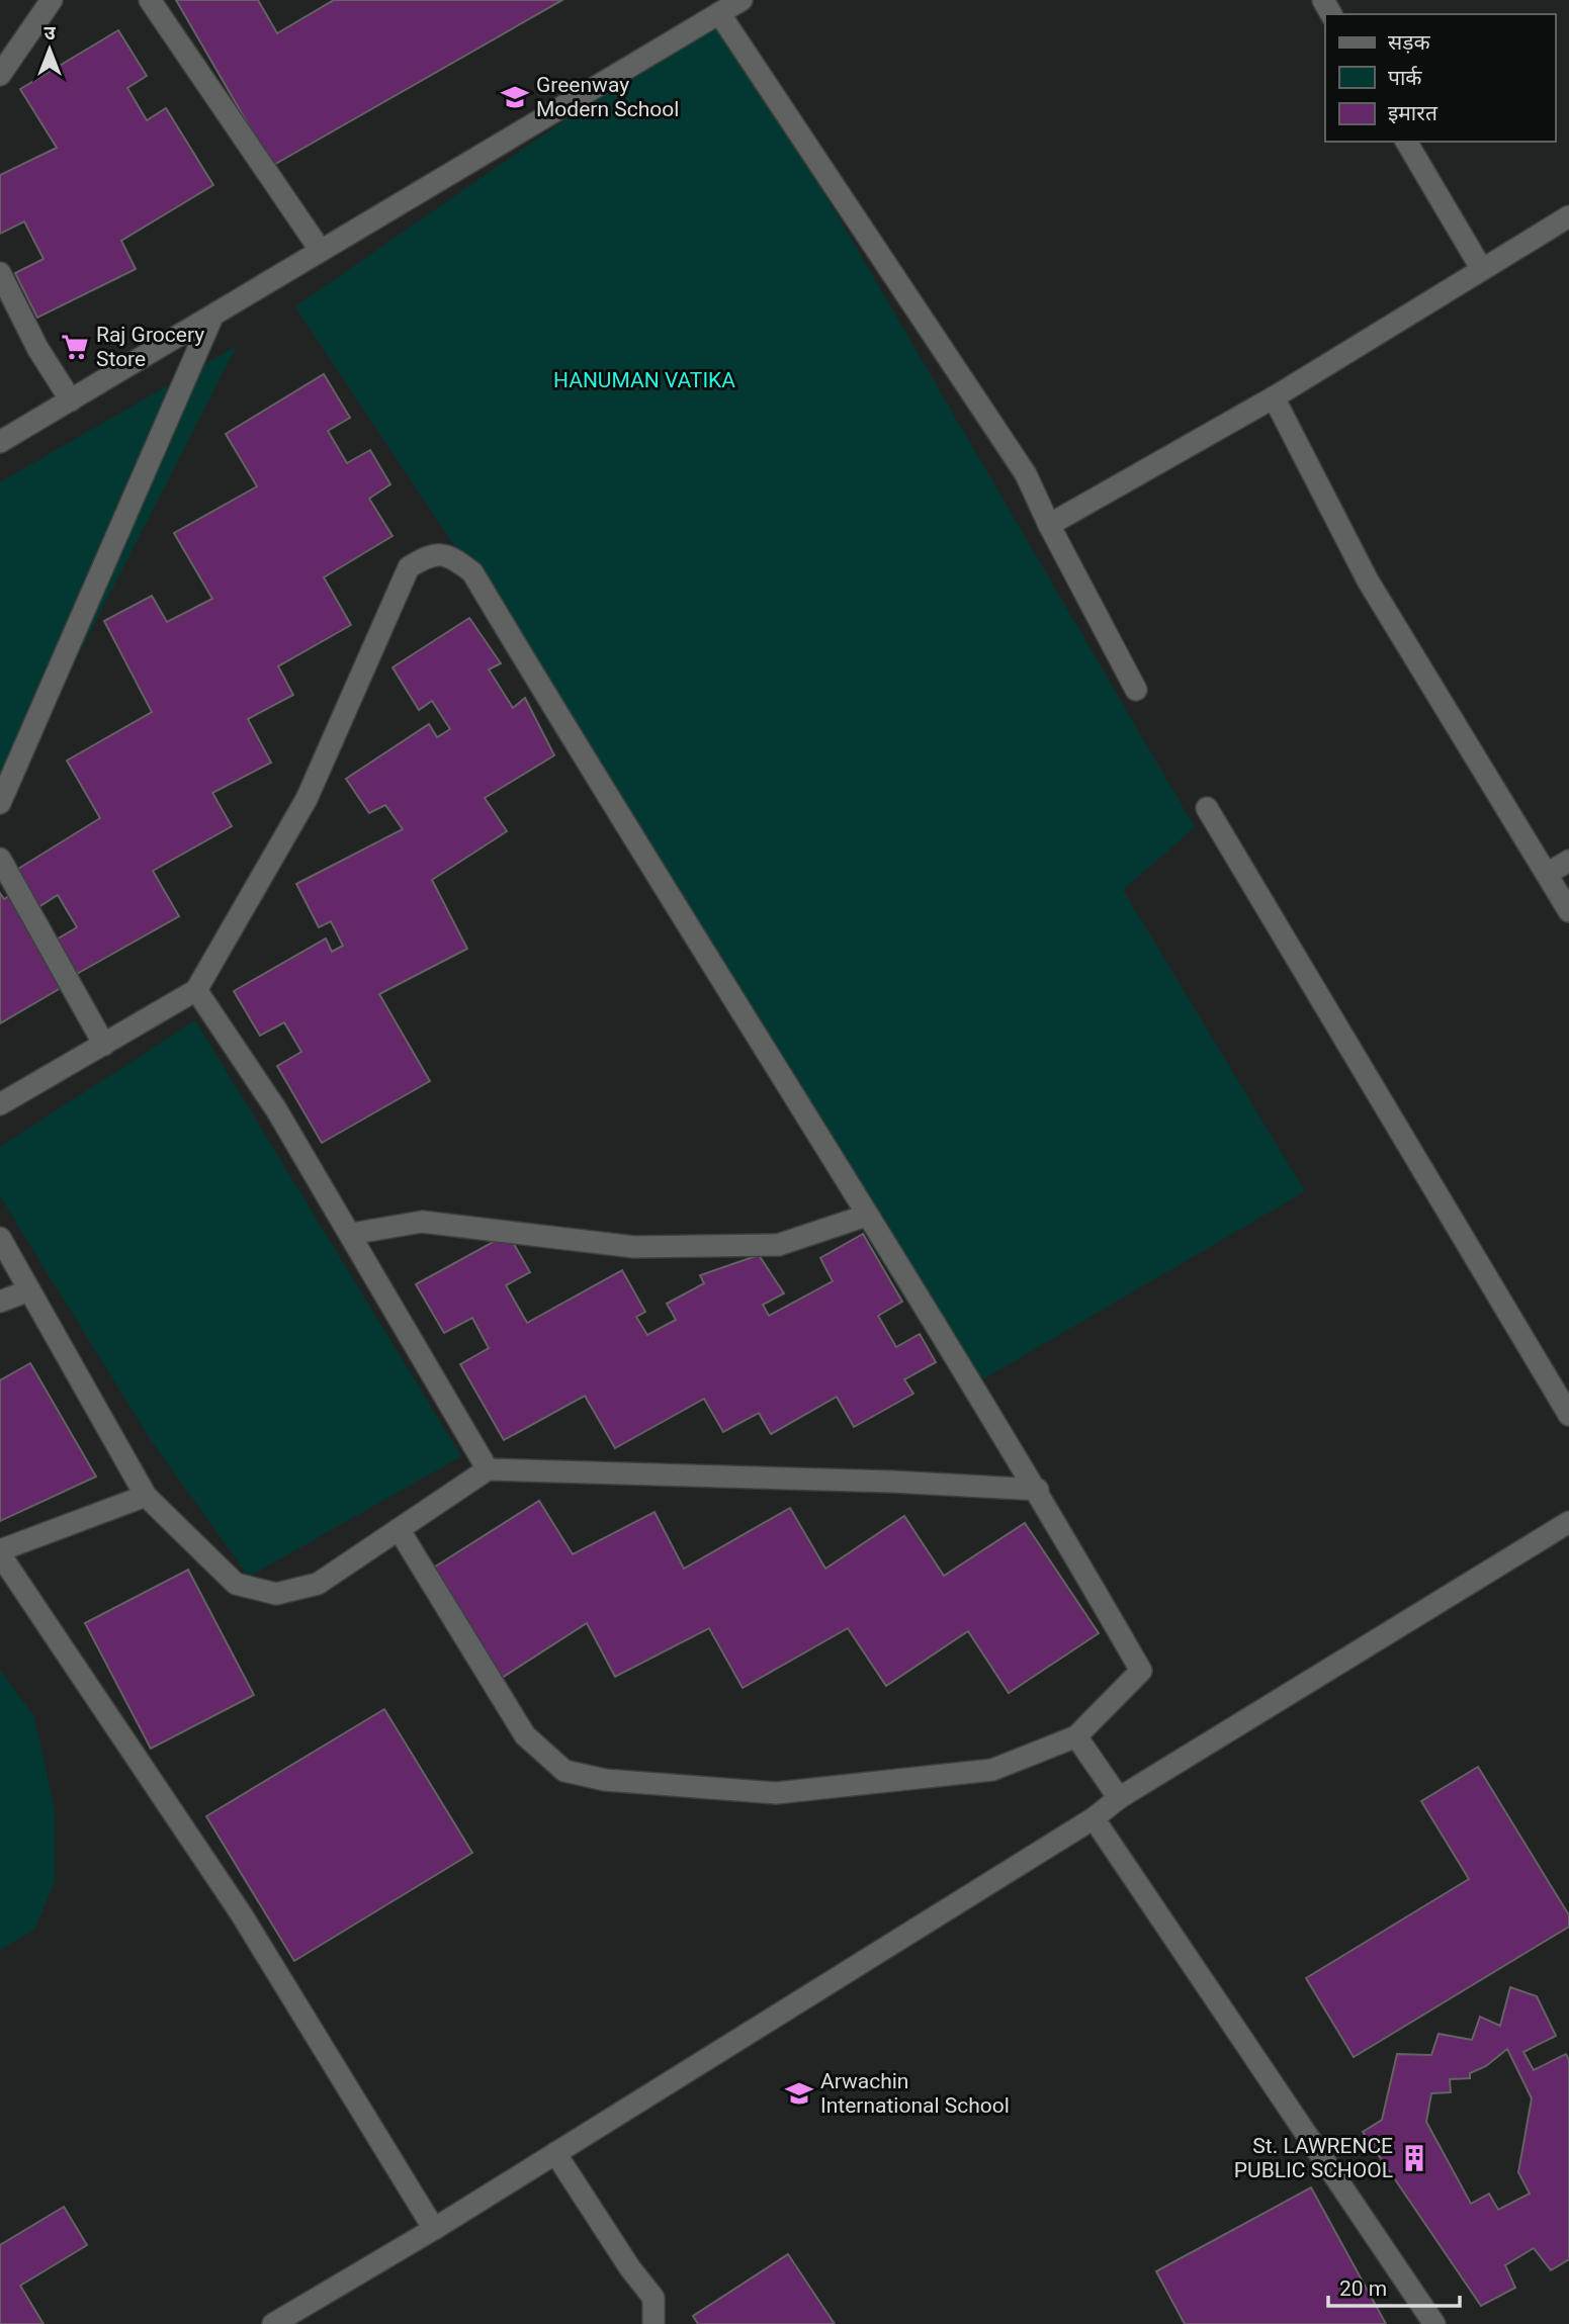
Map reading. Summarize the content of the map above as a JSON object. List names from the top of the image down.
{
  "parks": ["HANUMAN VATIKA"],
  "places": {
    "school or university": ["Greenway Modern School", "Arwachin International School"],
    "supermarket": ["Raj Grocery Store"],
    "building": ["St. LAWRENCE PUBLIC SCHOOL"]
  },
  "legend": ["सड़क", "पार्क", "इमारत"],
  "scale_bar": "20 m",
  "north": "top"
}
